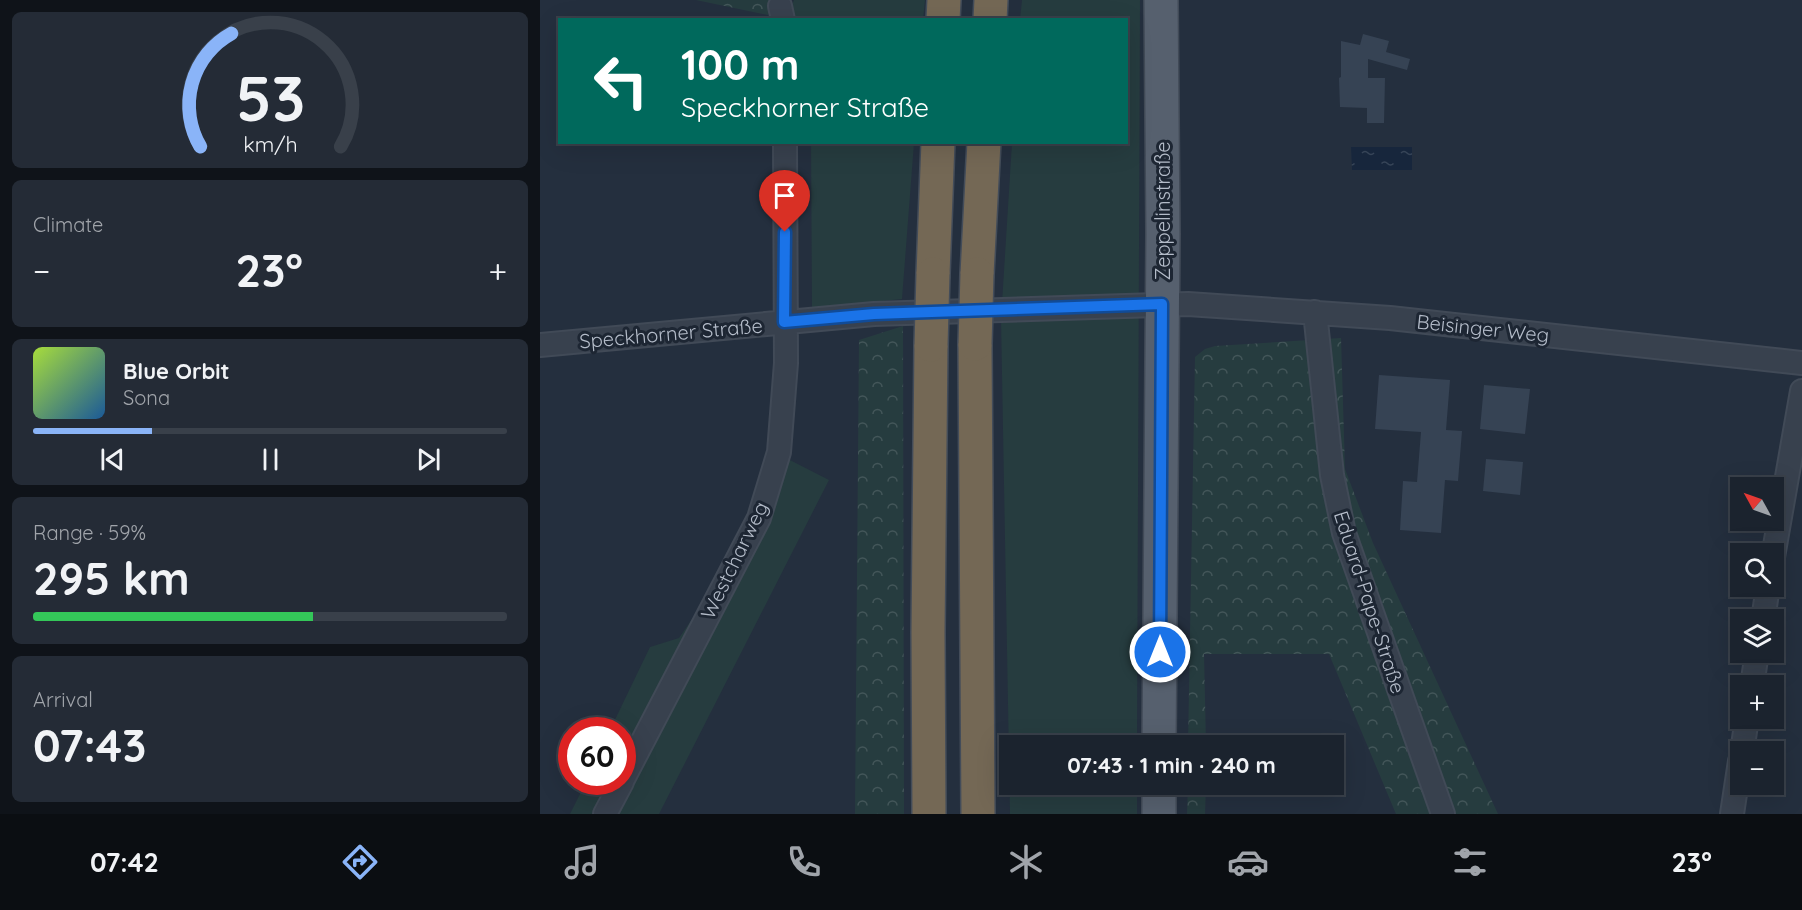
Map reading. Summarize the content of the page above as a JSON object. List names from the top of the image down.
{
  "streets": {
    "main road": ["Zeppelinstraße"],
    "street": [
      "Beisinger Weg",
      "Speckhorner Straße",
      "Westcharweg",
      "Eduard-Pape-Straße"
    ]
  },
  "crossings": [
    ["Zeppelinstraße", "Beisinger Weg"],
    ["Zeppelinstraße", "Speckhorner Straße"],
    ["Beisinger Weg", "Speckhorner Straße"],
    ["Beisinger Weg", "Eduard-Pape-Straße"],
    ["Speckhorner Straße", "Westcharweg"]
  ],
  "north": "top left",
  "page": {
    "turn": ["100 m", "Speckhorner Straße"],
    "tile": [
      "Climate",
      ["Range · 59%", "295 km"],
      ["Arrival", "07:43"]
    ],
    "heat": ["−", "23°", "+"],
    "song": ["Blue Orbit", "Sona"],
    "map_buttons": ["+", "−"],
    "limit": "60",
    "trip": "07:43 · 1 min · 240 m",
    "tabs": ["07:42", "23°"],
    "gauge": ["53", "km/h"]
  }
}
